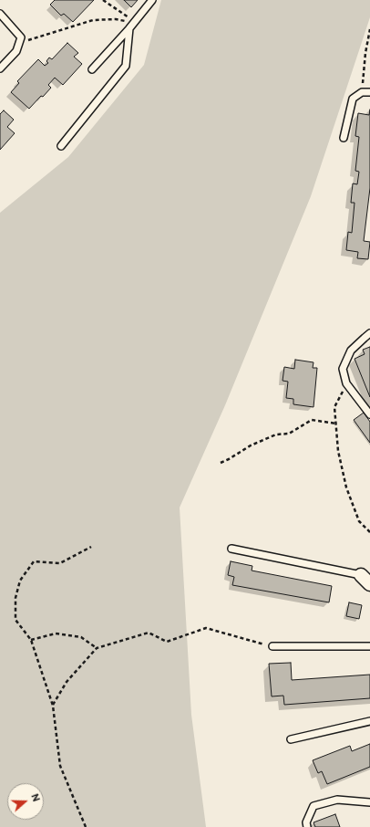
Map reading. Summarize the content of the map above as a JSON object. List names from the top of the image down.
{
  "north": "right"
}
